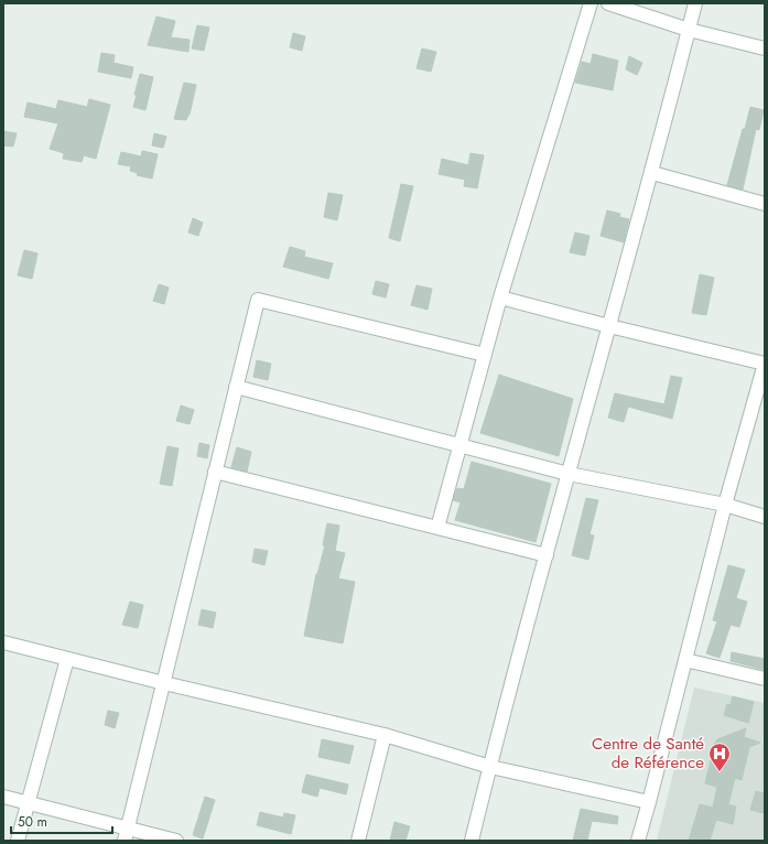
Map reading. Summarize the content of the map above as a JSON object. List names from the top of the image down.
{
  "places": {
    "hospital": ["Centre de Santé de Référence"]
  },
  "scale_bar": "50 m"
}
